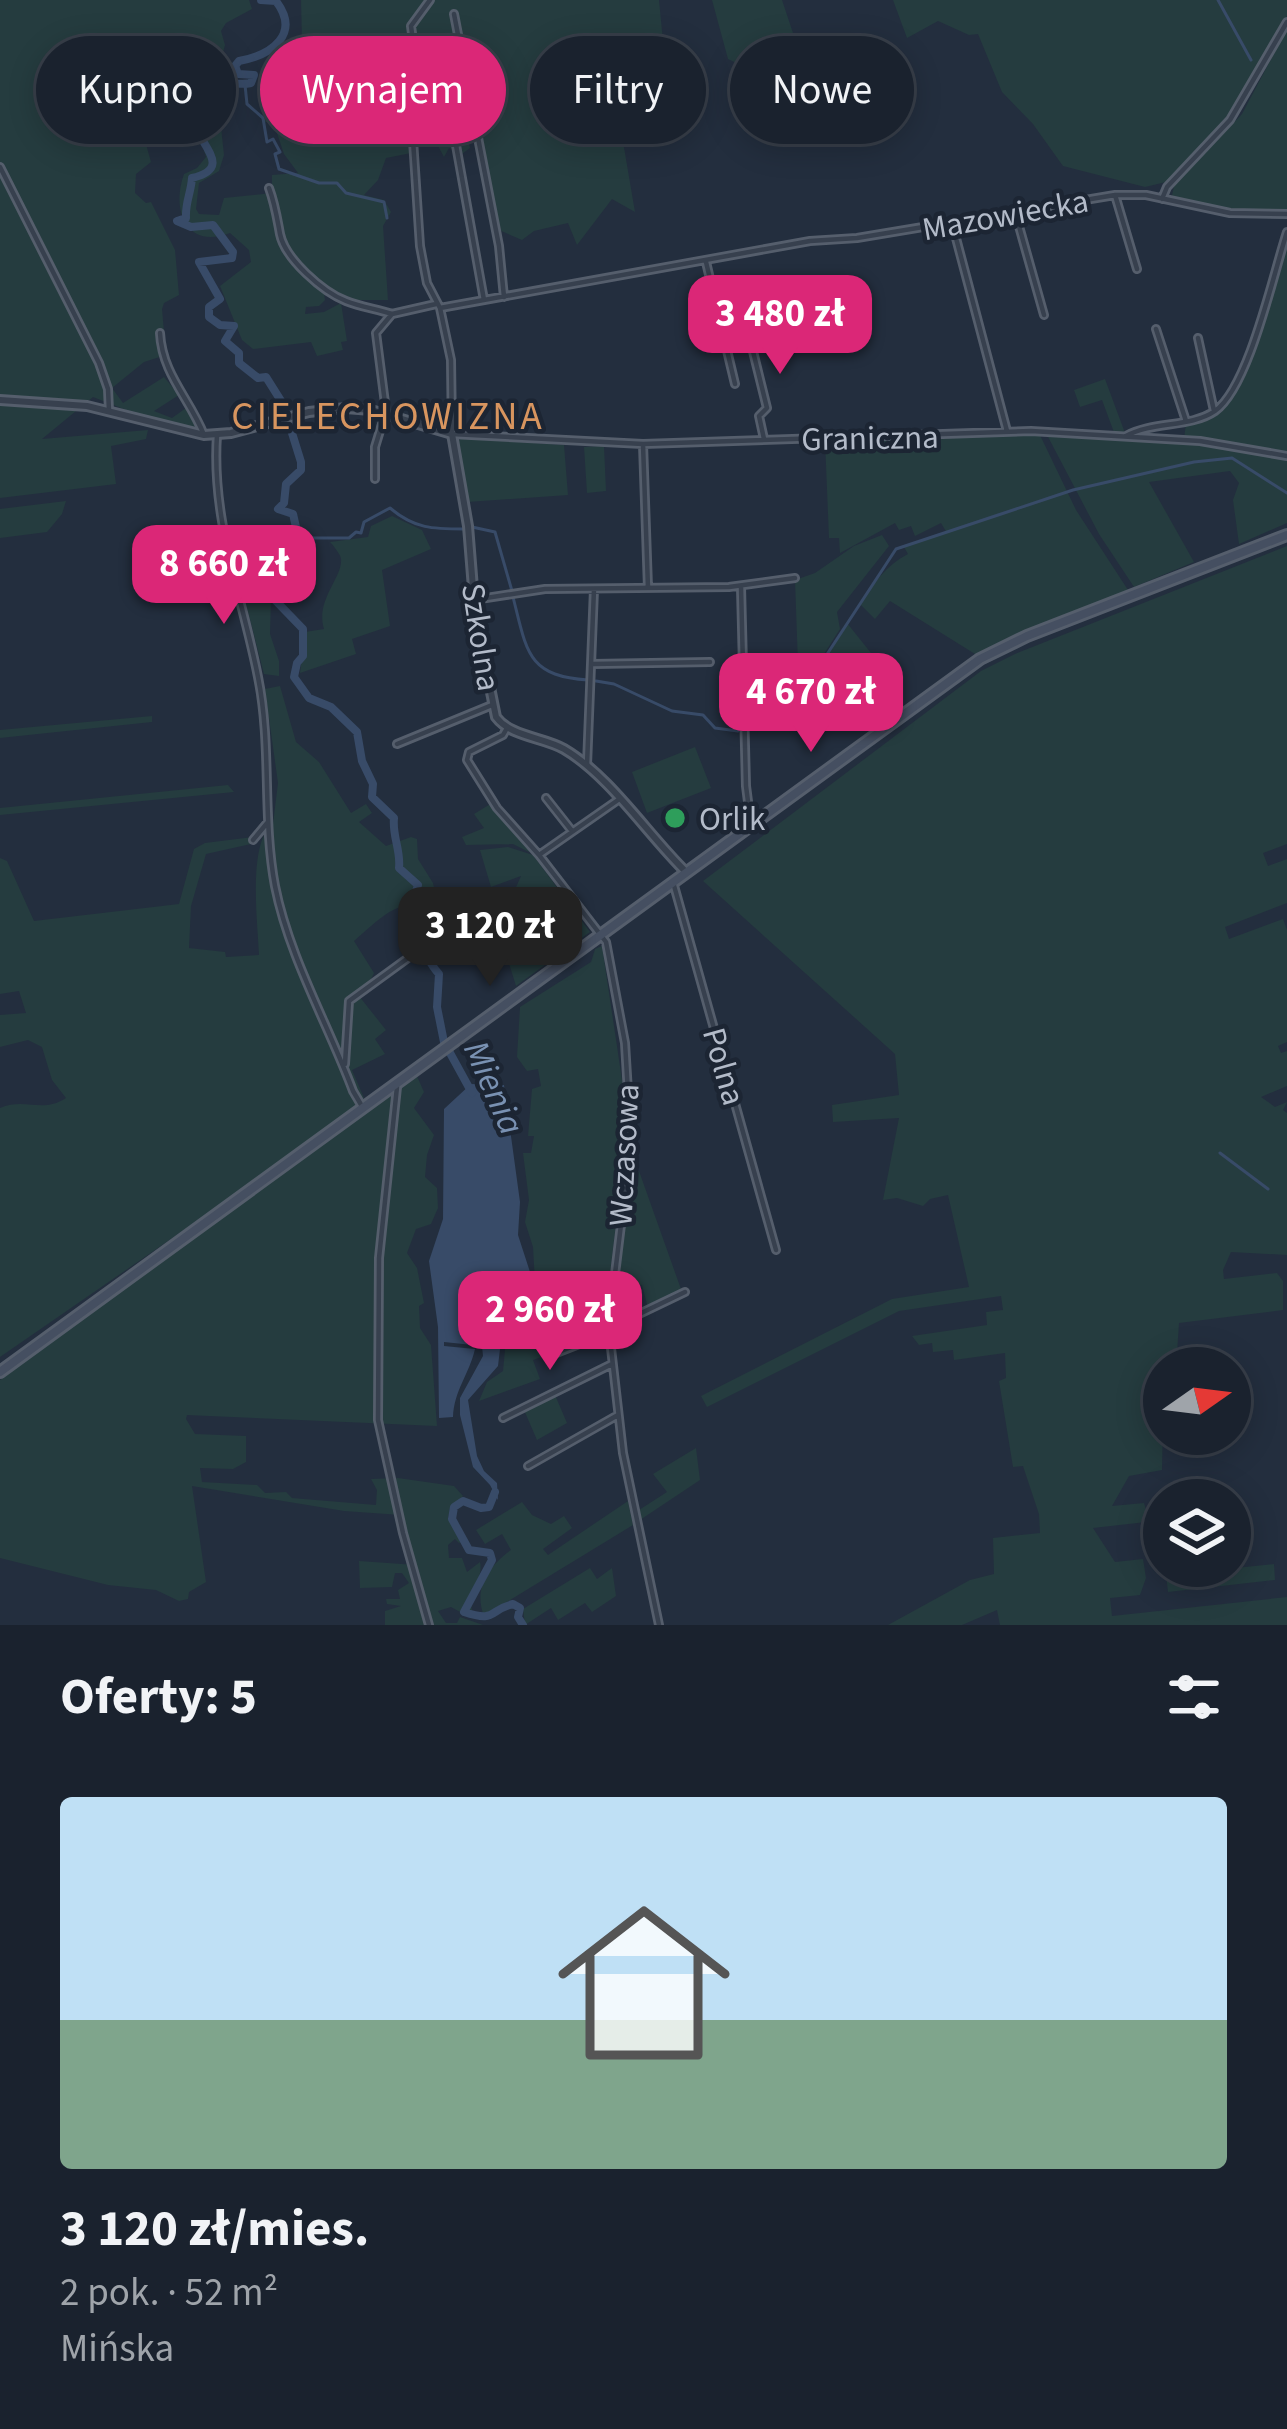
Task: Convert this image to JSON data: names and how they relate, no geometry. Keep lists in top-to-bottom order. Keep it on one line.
{"streets":{"street":["Mazowiecka","Graniczna","Szkolna","Polna","Wczasowa"]},"crossings":[["Mazowiecka","Szkolna"],["Graniczna","Szkolna"]],"districts":["CIELECHOWIZNA"],"water":["Mienia"],"places":["Orlik"],"north":"right","page":{"chip":["Kupno","Wynajem","Filtry","Nowe"],"price":["3 480 zł","8 660 zł","4 670 zł","3 120 zł","2 960 zł"],"heading":"Oferty: 5","list":[{"name":"3 120 zł/mies.","note":"2 pok. · 52 m² · Mińska"}]}}
